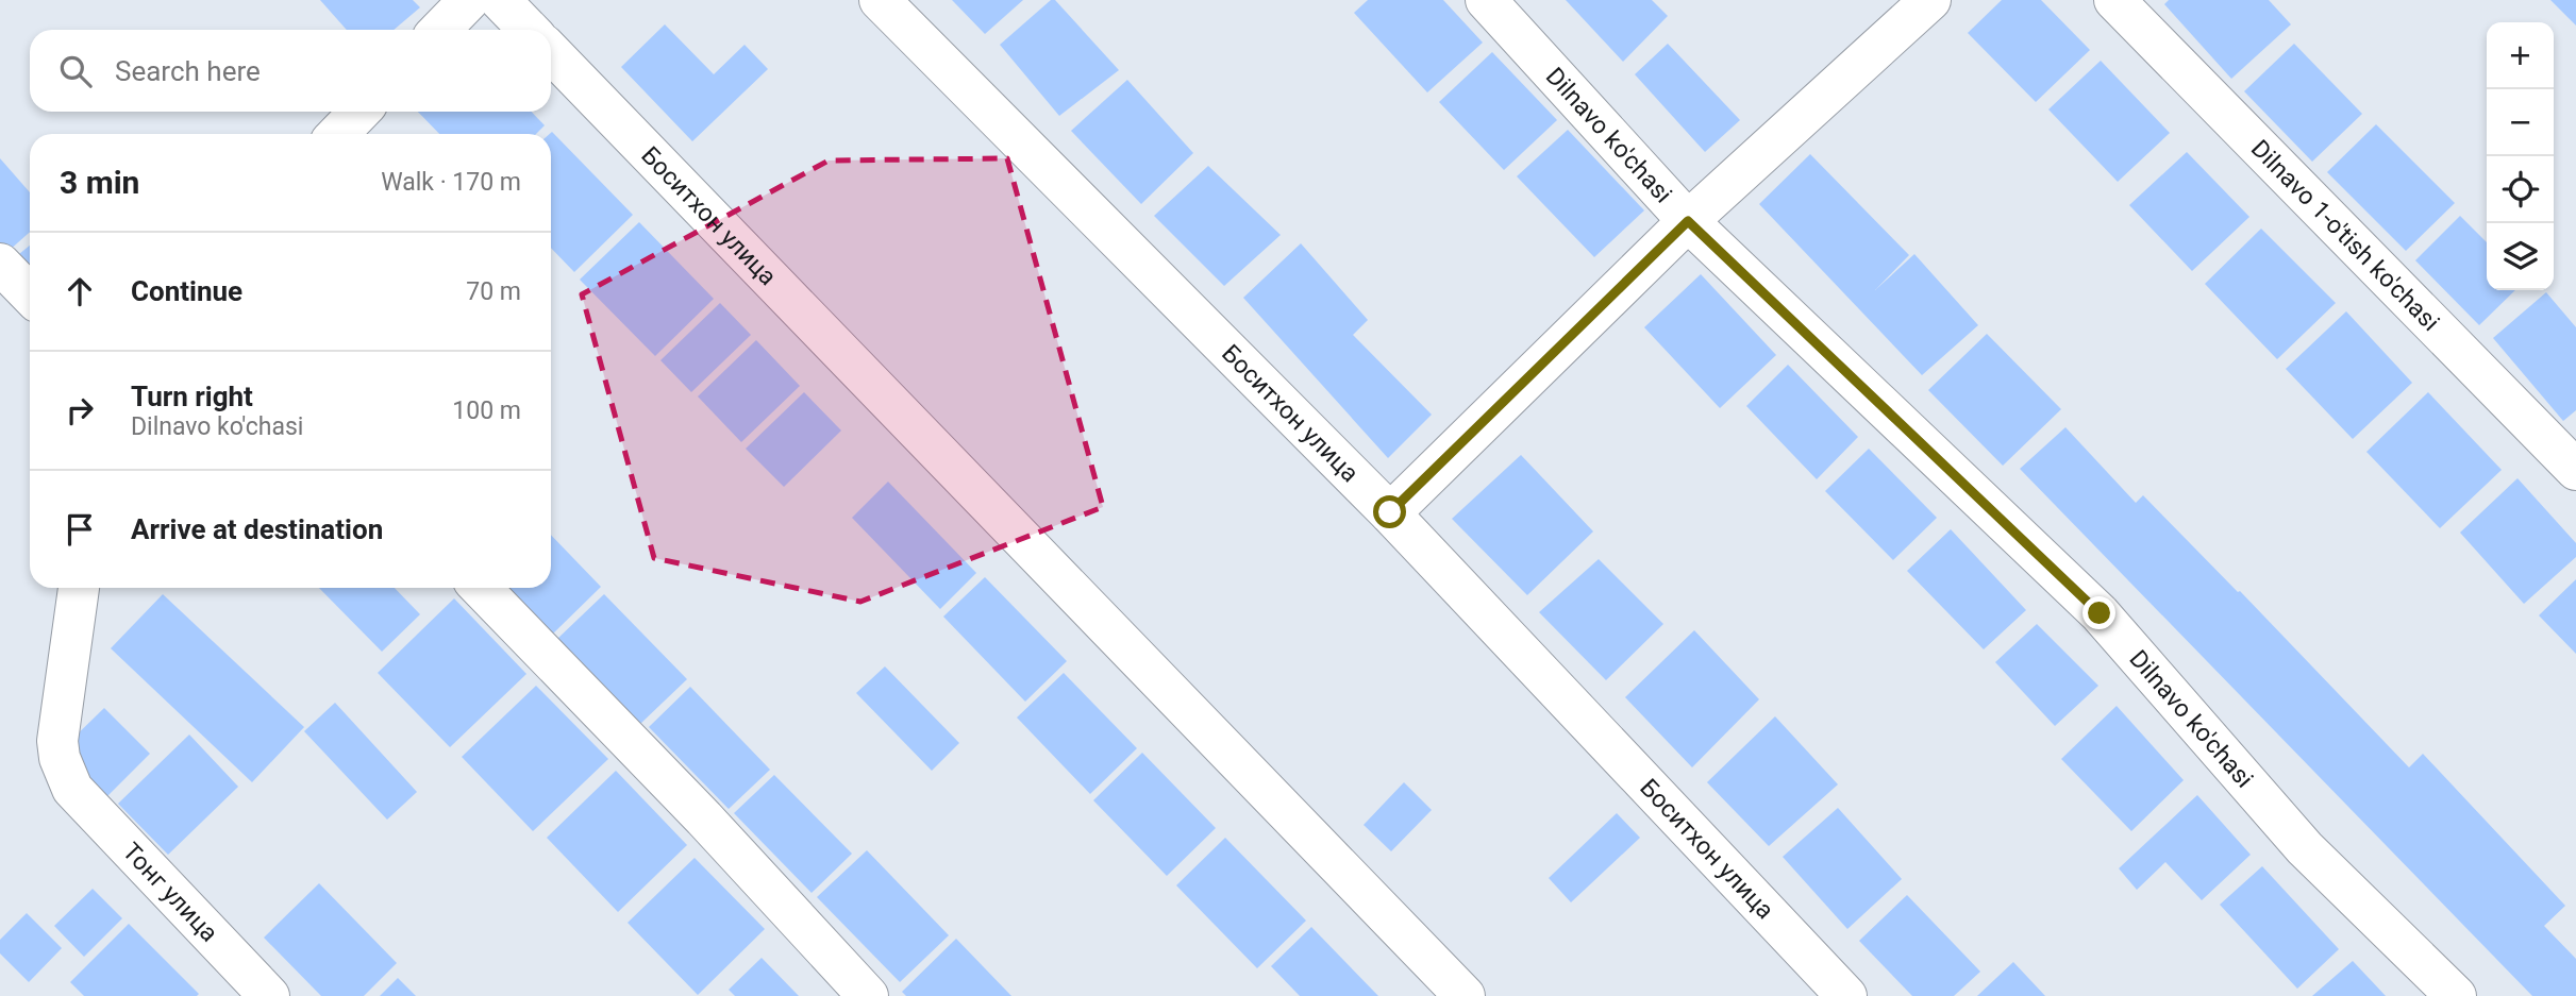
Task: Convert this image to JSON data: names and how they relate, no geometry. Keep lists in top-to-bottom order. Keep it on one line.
{"streets":{"street":["Dilnavo ko'chasi","Боситхон улица","Dilnavo 1-o'tish ko'chasi","Тонг улица"]},"page":{"map_buttons":["+","−"],"search":"Search here","heading":["3 min","Walk · 170 m"],"list":[["Continue","70 m"],["Turn right","Dilnavo ko'chasi","100 m"],"Arrive at destination"]}}
